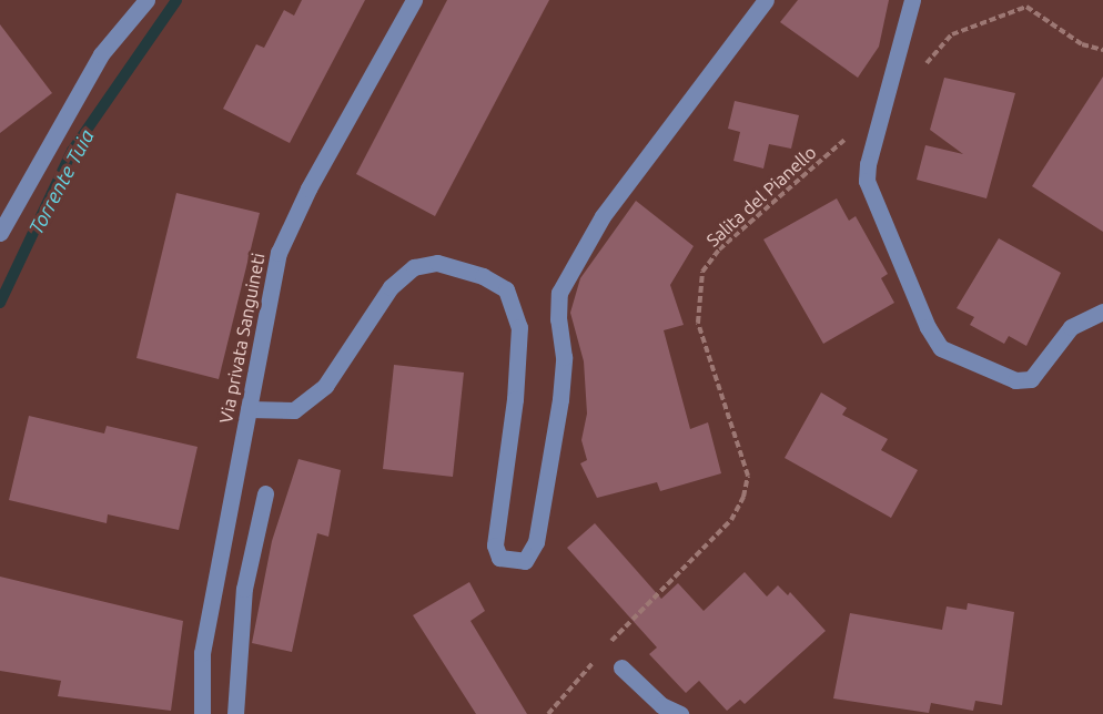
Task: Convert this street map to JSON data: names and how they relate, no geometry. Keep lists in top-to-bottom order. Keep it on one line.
{"streets":{"street":["Via privata Sanguineti"],"path":["Salita del Pianello"]},"water":["Torrente Tuia"]}
